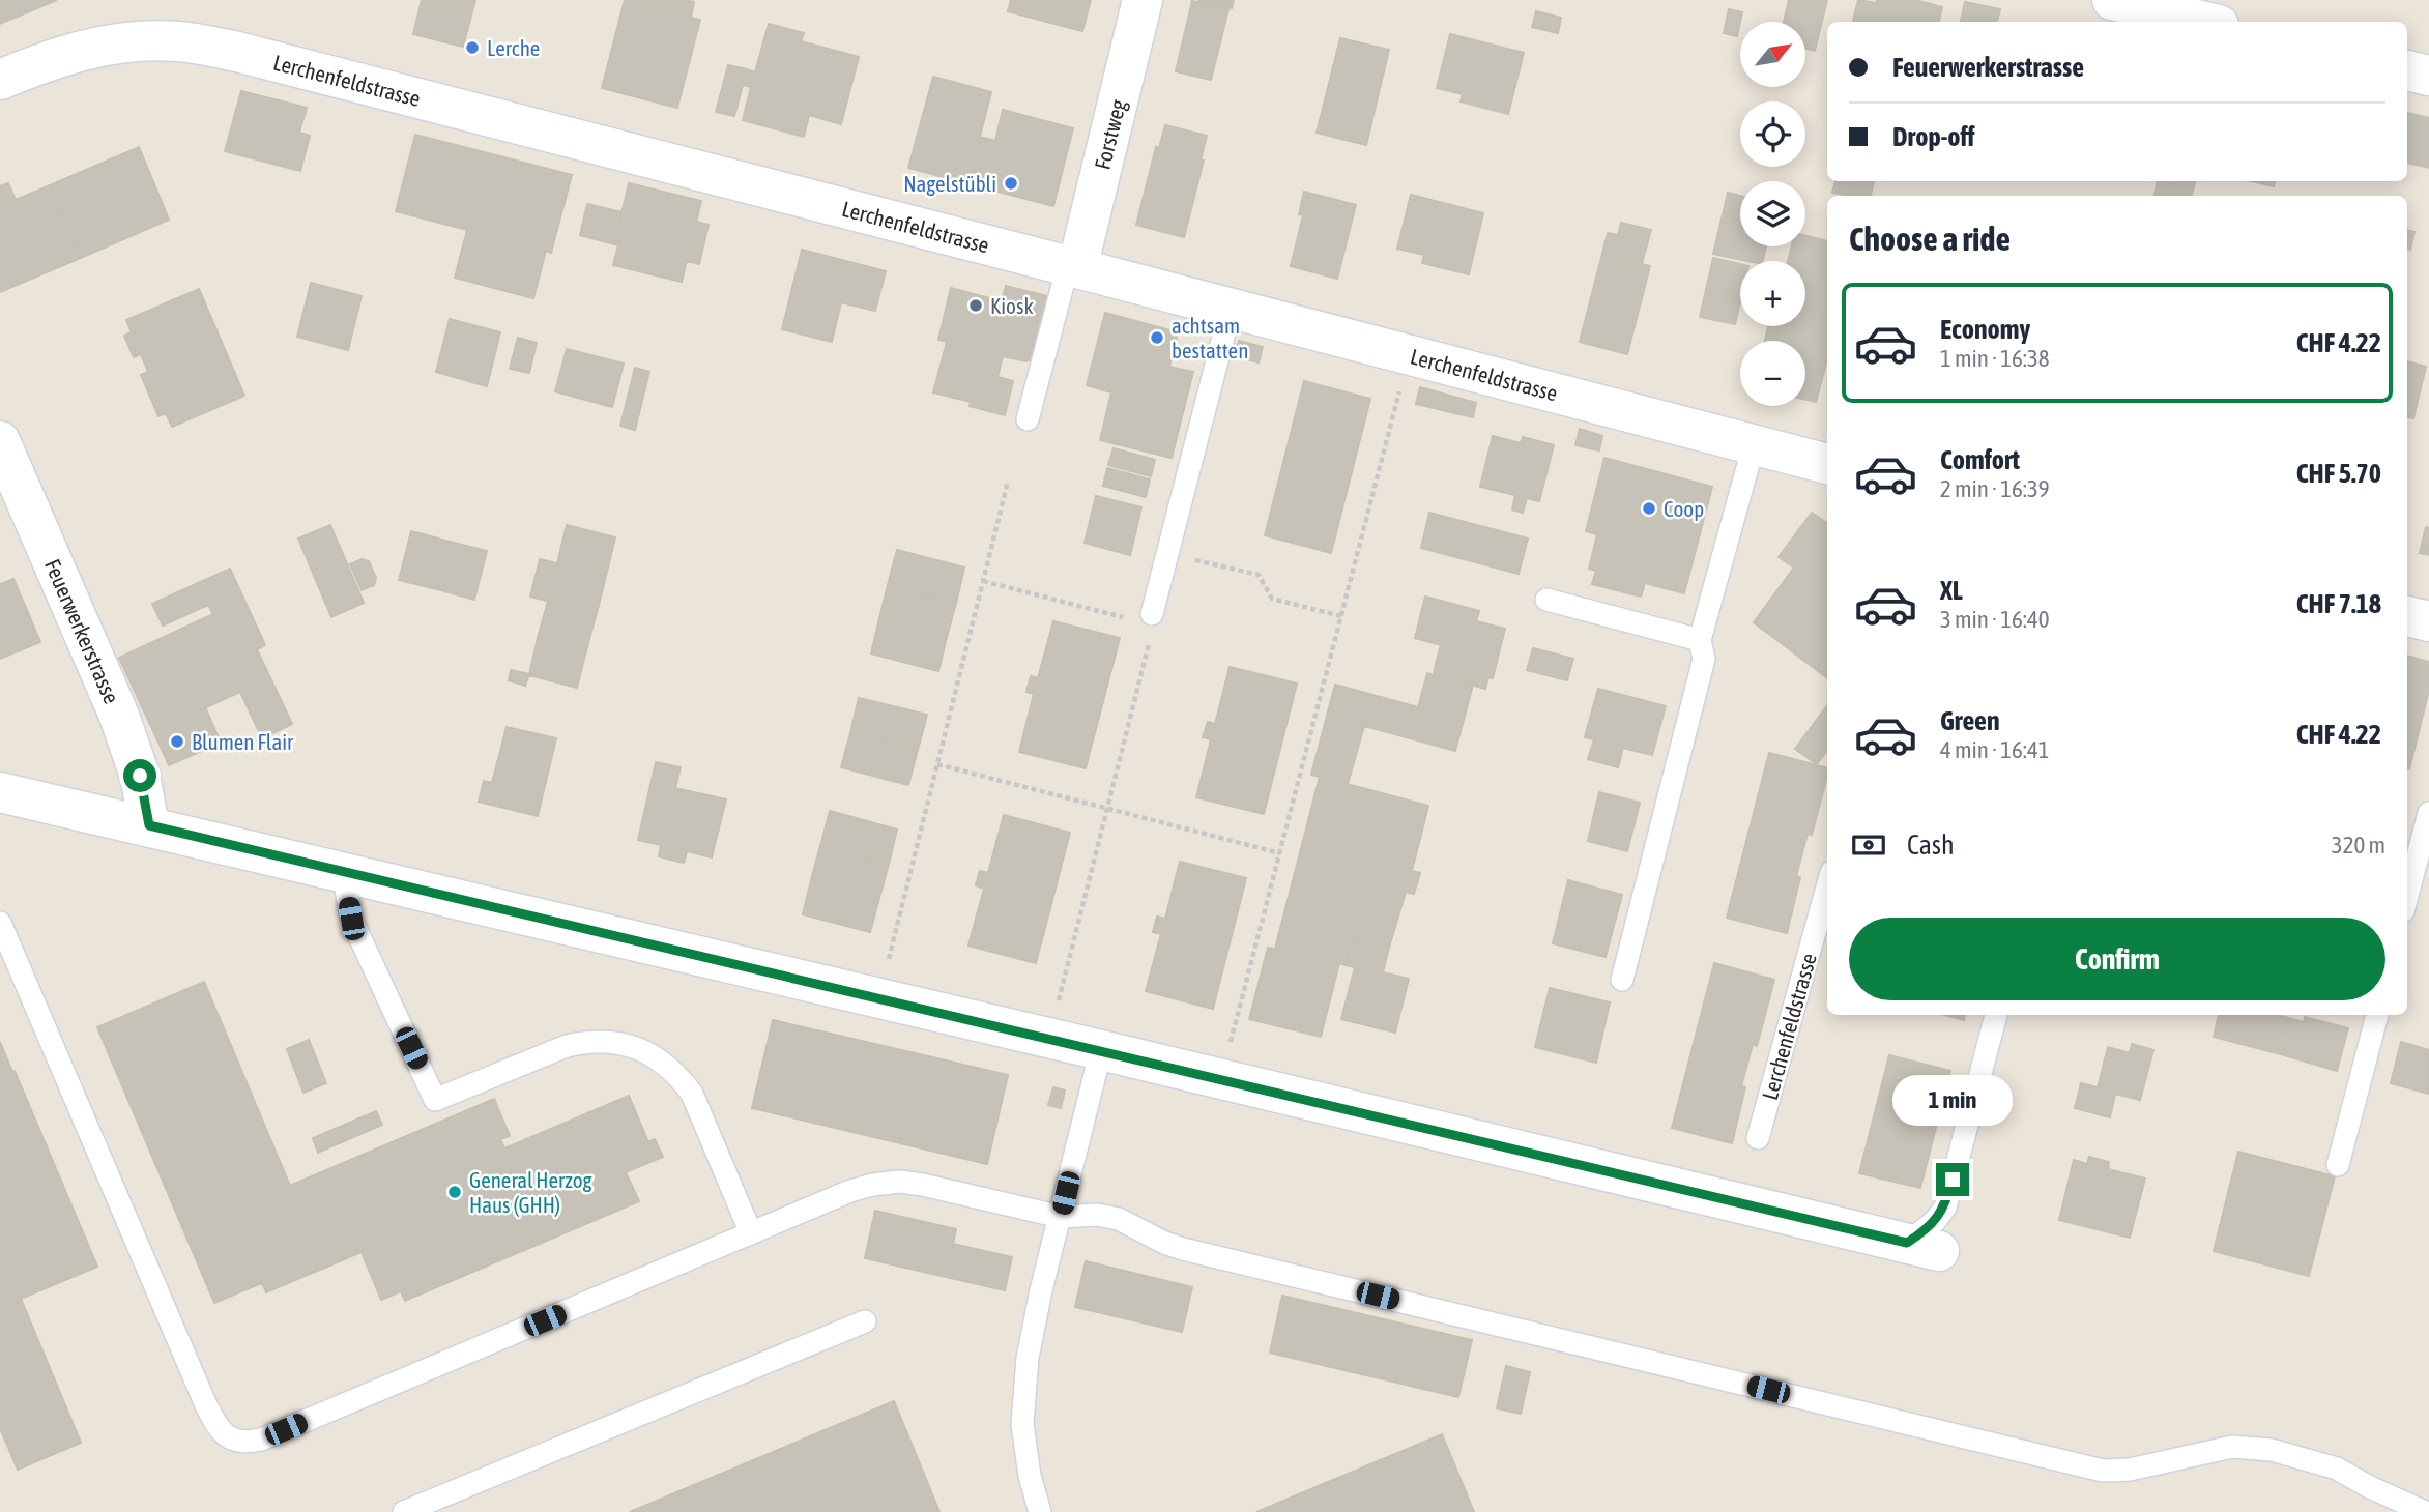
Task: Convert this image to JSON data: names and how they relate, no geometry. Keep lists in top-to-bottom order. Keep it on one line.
{"streets":{"street":["Lerchenfeldstrasse","Forstweg","Feuerwerkerstrasse"]},"crossings":[["Lerchenfeldstrasse","Forstweg"]],"places":["Lerche","Nagelstübli","Kiosk","achtsam bestatten","Coop","Blumen Flair","General Herzog Haus (GHH)"],"north":"top right","page":{"map_buttons":["+","−"],"banner":["Feuerwerkerstrasse","Drop-off"],"heading":"Choose a ride","list":[{"name":"Economy","note":"1 min · 16:38","value":"CHF 4.22"},{"name":"Comfort","note":"2 min · 16:39","value":"CHF 5.70"},{"name":"XL","note":"3 min · 16:40","value":"CHF 7.18"},{"name":"Green","note":"4 min · 16:41","value":"CHF 4.22"}],"pay":["Cash","320 m"],"buttons":"Confirm","bubble":"1 min"}}
